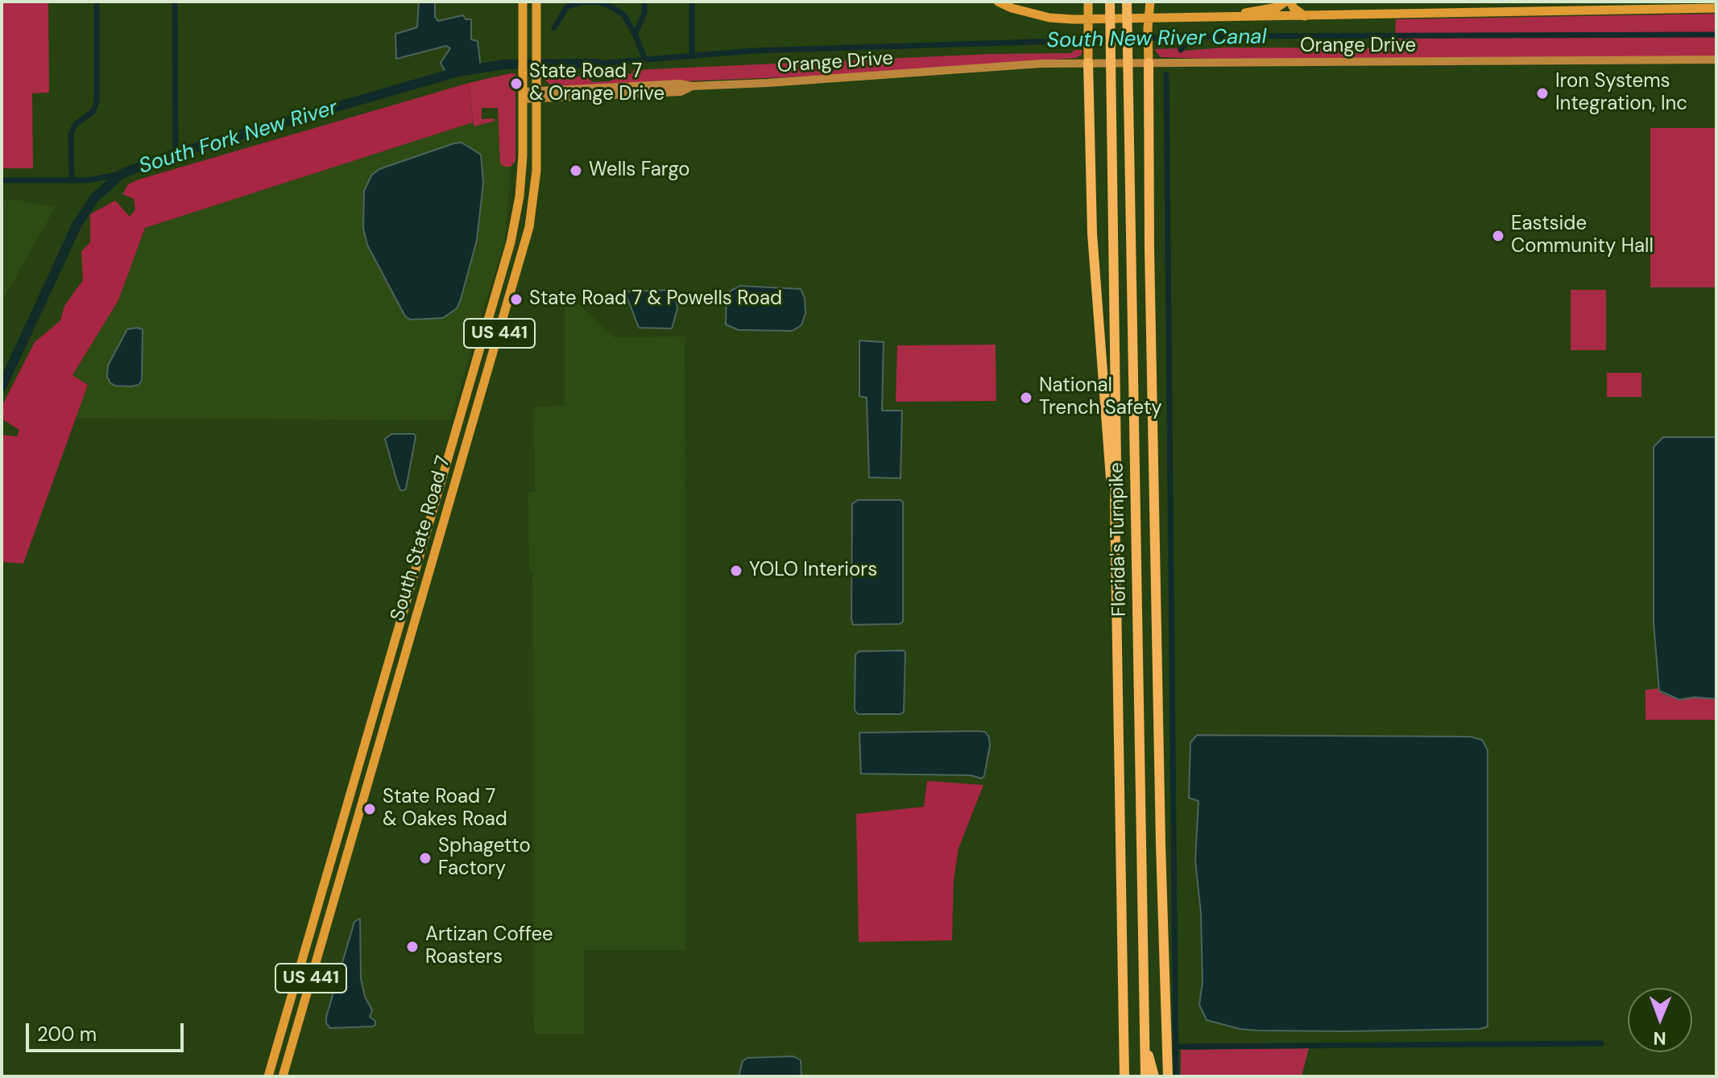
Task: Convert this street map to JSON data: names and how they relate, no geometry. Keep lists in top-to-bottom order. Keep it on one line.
{"streets":{"highway":["Florida's Turnpike"],"main road":["US 441","South State Road 7"],"street":["Orange Drive"]},"crossings":[["Orange Drive","South State Road 7"]],"water":["South New River Canal","South Fork New River"],"places":["State Road 7 & Orange Drive","Iron Systems Integration, Inc","Wells Fargo","Eastside Community Hall","State Road 7 & Powells Road","National Trench Safety","YOLO Interiors","State Road 7 & Oakes Road","Sphagetto Factory","Artizan Coffee Roasters"],"scale_bar":"200 m","north":"bottom"}
